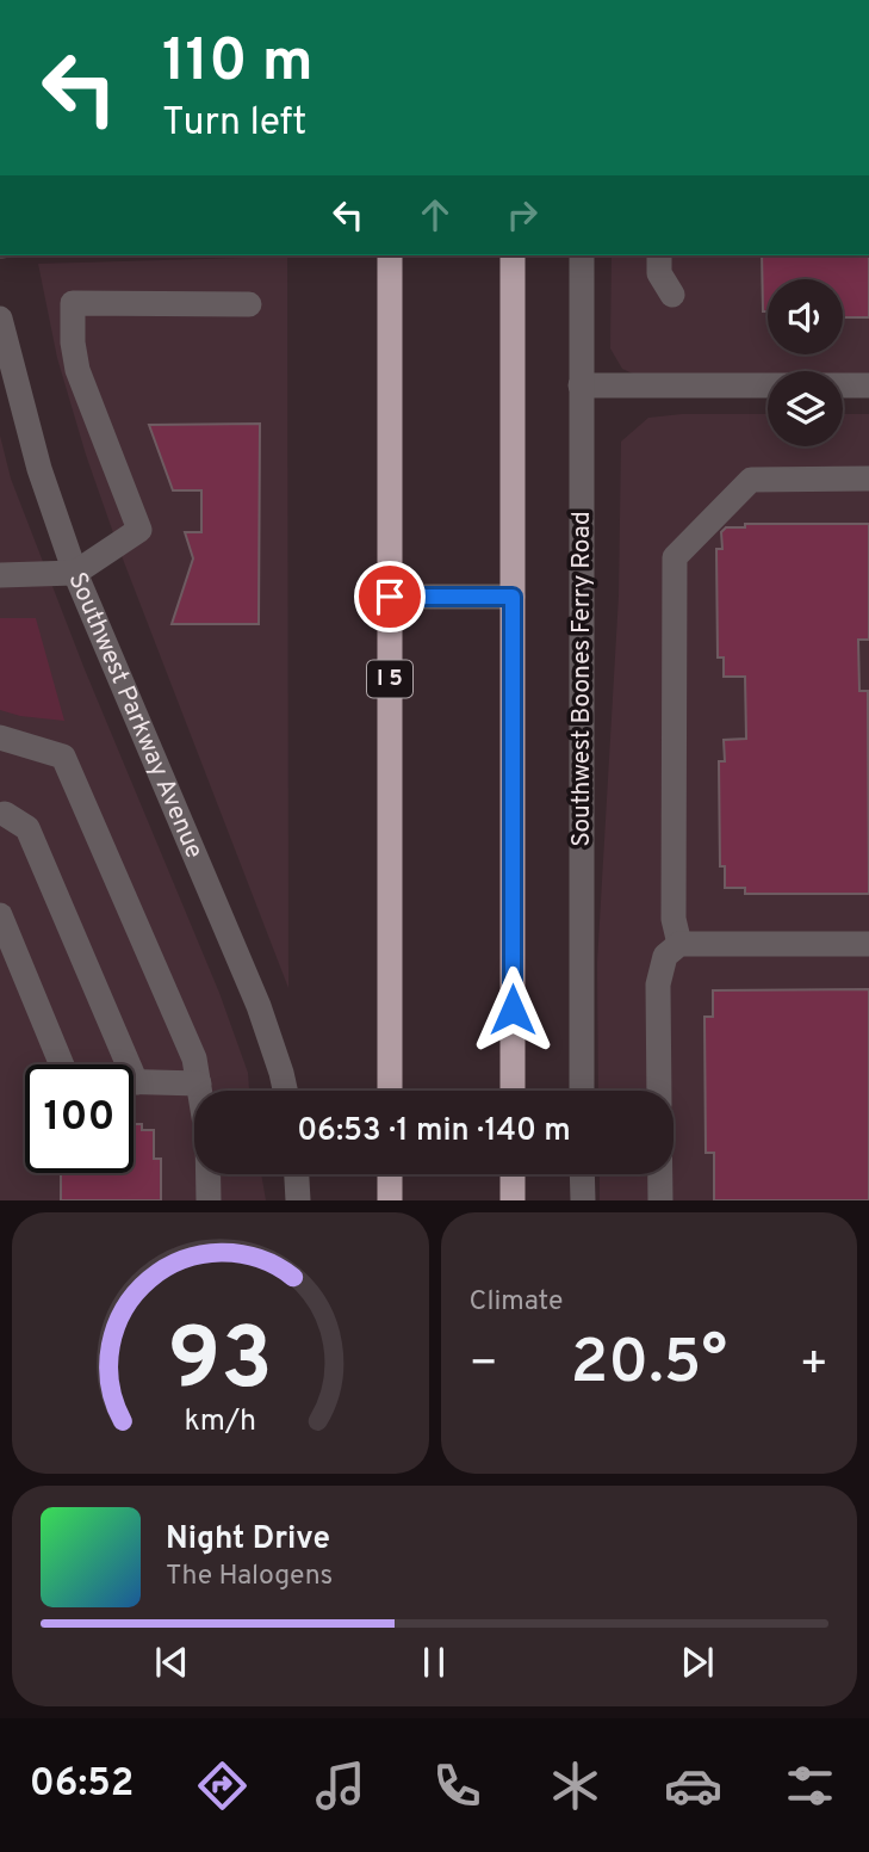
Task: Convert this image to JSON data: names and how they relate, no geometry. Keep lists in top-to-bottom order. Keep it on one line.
{"streets":{"highway":["I 5"],"street":["Southwest Boones Ferry Road","Southwest Parkway Avenue"]},"page":{"turn":["110 m","Turn left"],"limit":"100","trip":"06:53 · 1 min · 140 m","tile":"Climate","heat":["−","20.5°","+"],"song":["Night Drive","The Halogens"],"tabs":"06:52","gauge":["93","km/h"]}}
